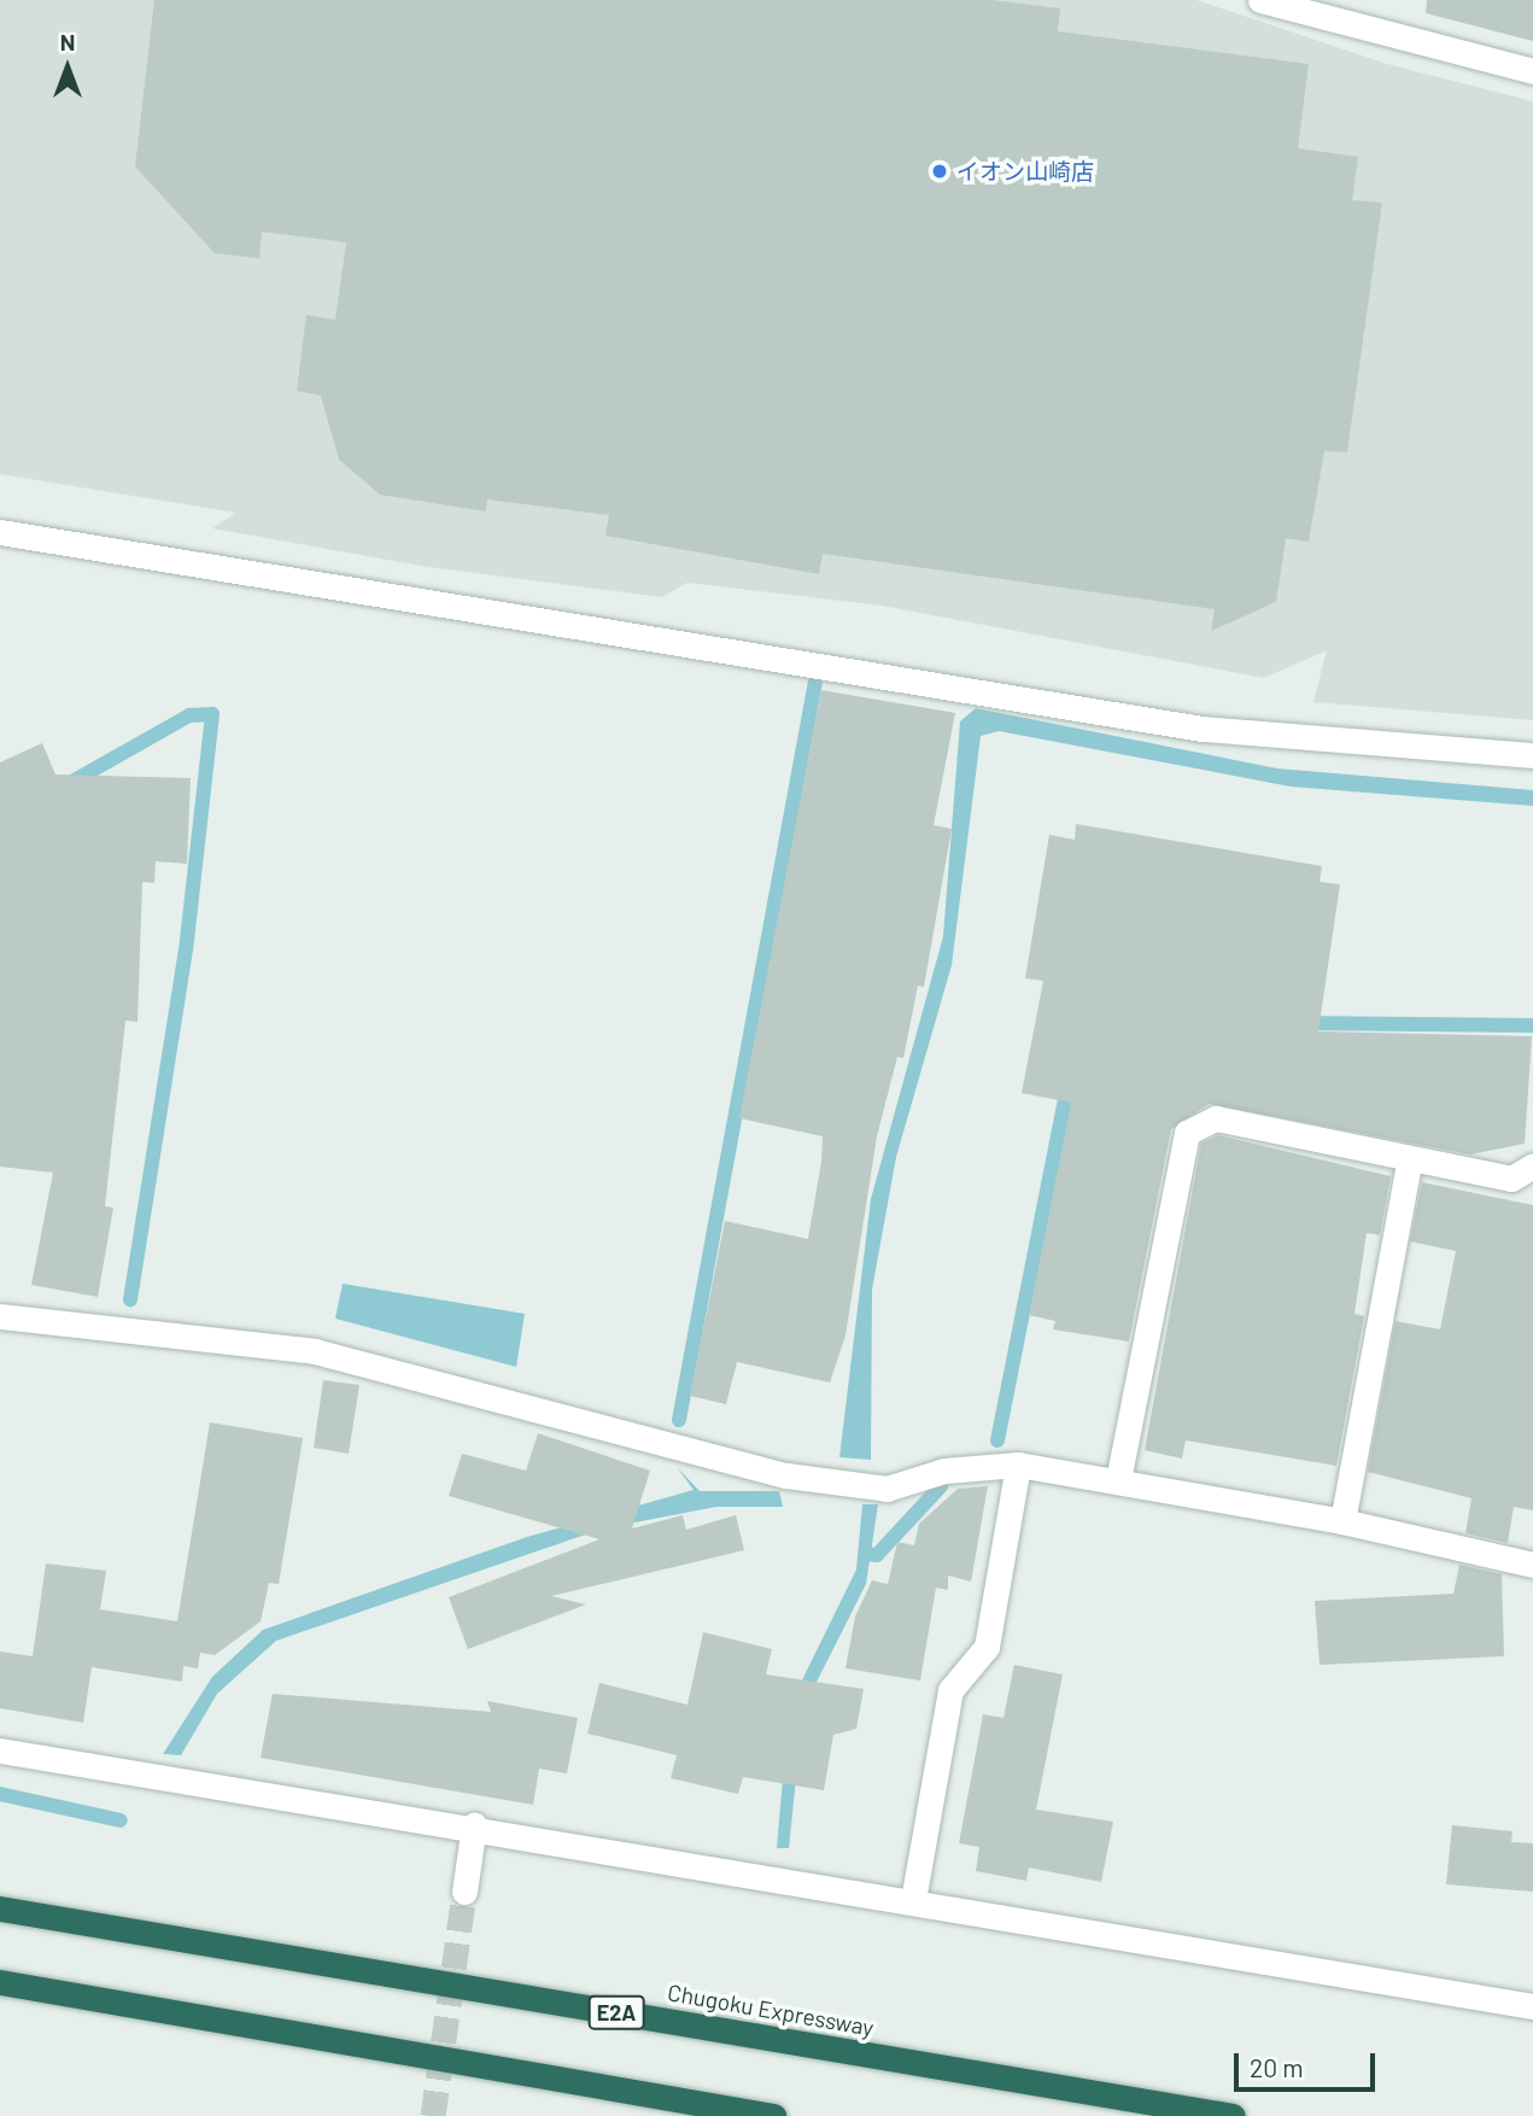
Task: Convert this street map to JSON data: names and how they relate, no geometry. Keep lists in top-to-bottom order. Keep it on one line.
{"streets":{"highway":["Chugoku Expressway","E2A"]},"places":["イオン山崎店"],"scale_bar":"20 m","north":"top"}
